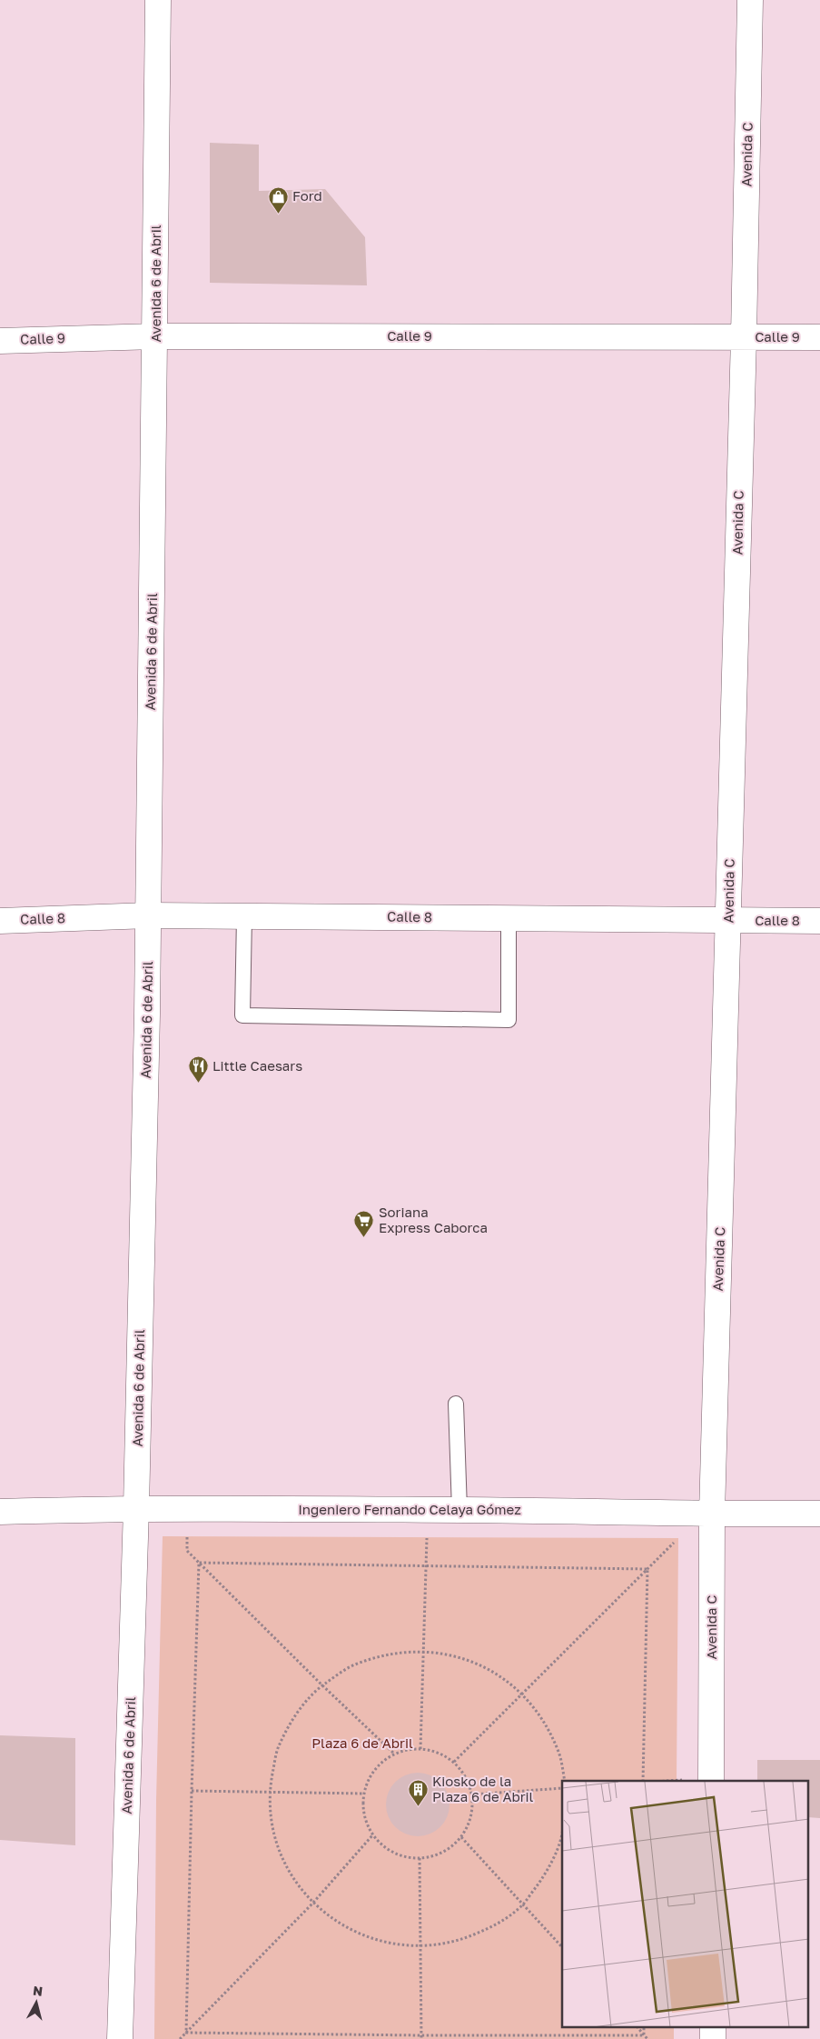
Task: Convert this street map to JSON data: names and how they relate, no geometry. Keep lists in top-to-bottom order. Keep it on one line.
{"streets":{"street":["Avenida C","Avenida 6 de Abril","Calle 9","Calle 8","Ingeniero Fernando Celaya Gómez"]},"crossings":[["Avenida C","Calle 9"],["Avenida C","Calle 8"],["Avenida C","Ingeniero Fernando Celaya Gómez"],["Avenida 6 de Abril","Calle 9"],["Avenida 6 de Abril","Calle 8"],["Avenida 6 de Abril","Ingeniero Fernando Celaya Gómez"]],"parks":["Plaza 6 de Abril"],"places":{"shop":["Ford"],"restaurant":["Little Caesars"],"supermarket":["Soriana Express Caborca"],"building":["Kiosko de la Plaza 6 de Abril"]},"north":"top"}
